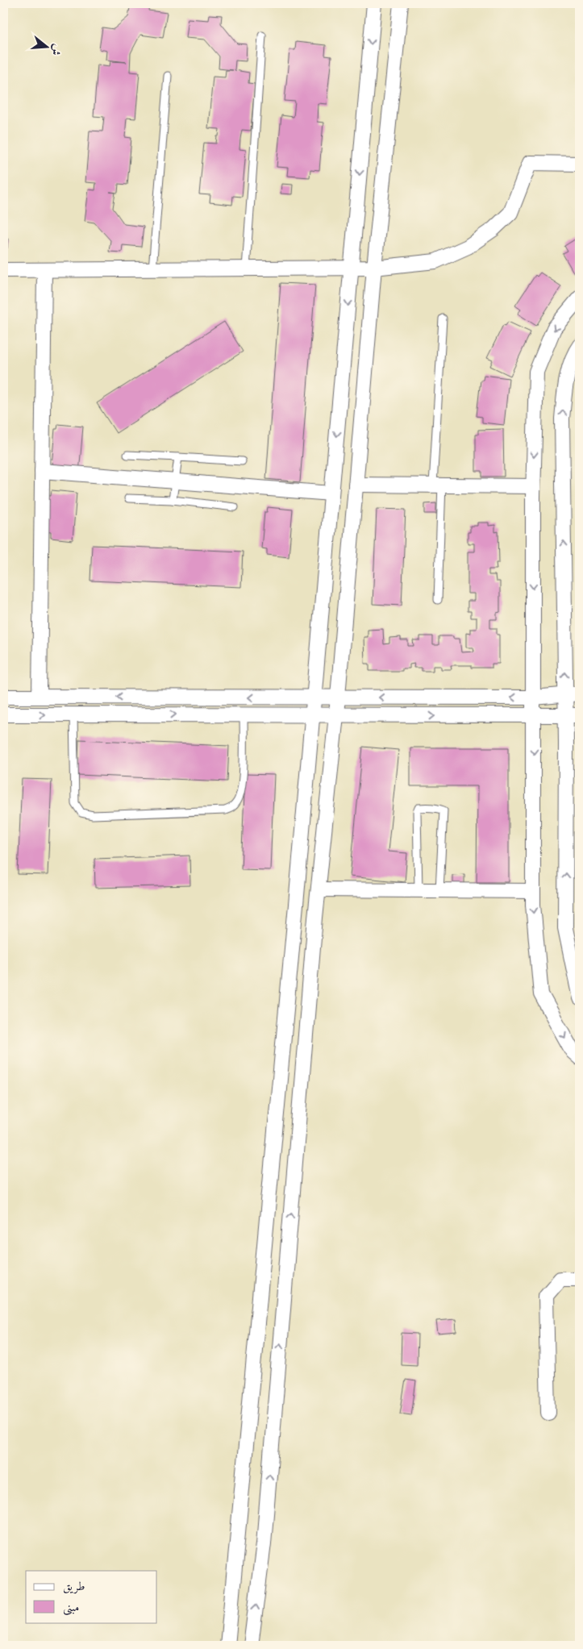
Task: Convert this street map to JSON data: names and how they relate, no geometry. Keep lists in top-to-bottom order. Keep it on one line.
{"legend":["طريق","مبنى"],"north":"right"}
